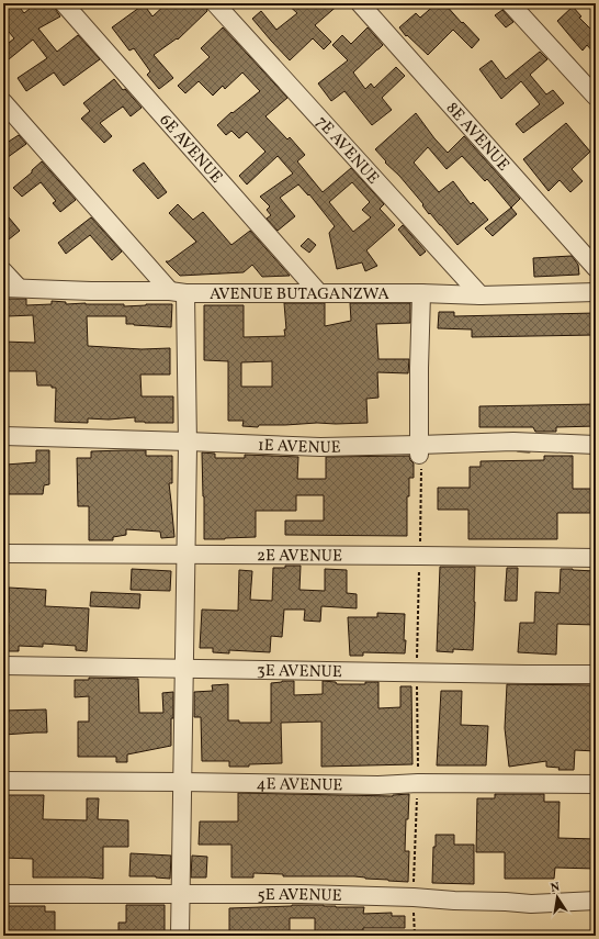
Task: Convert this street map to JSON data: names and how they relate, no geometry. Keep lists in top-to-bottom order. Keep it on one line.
{"streets":{"street":["8E AVENUE","6E AVENUE","7E AVENUE","AVENUE BUTAGANZWA","1E AVENUE","2E AVENUE","3E AVENUE","4E AVENUE","5E AVENUE"]},"crossings":[["6E AVENUE","AVENUE BUTAGANZWA"],["7E AVENUE","AVENUE BUTAGANZWA"]],"north":"top"}
